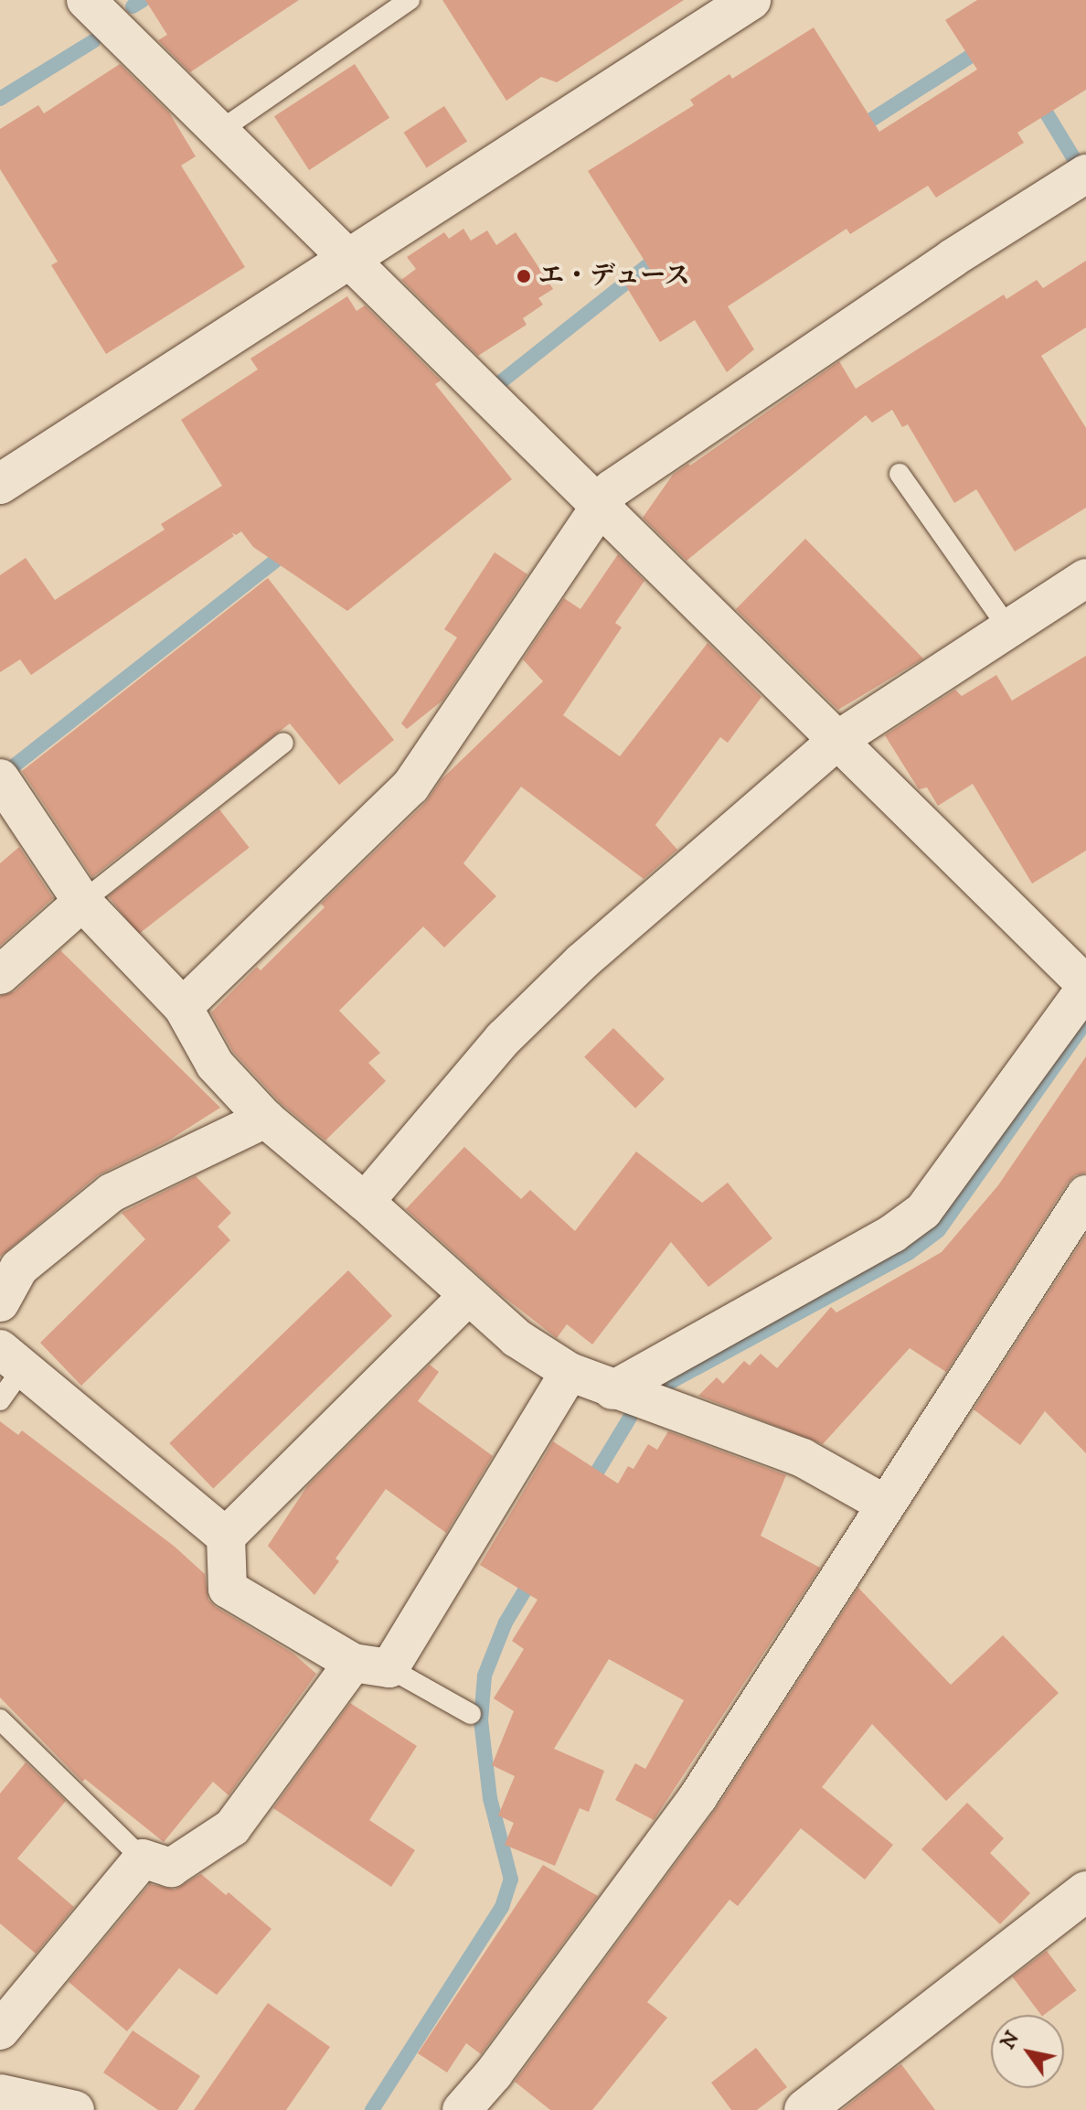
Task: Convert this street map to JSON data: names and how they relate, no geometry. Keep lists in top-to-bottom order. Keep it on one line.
{"places":["エ・デュース"],"north":"top left"}
